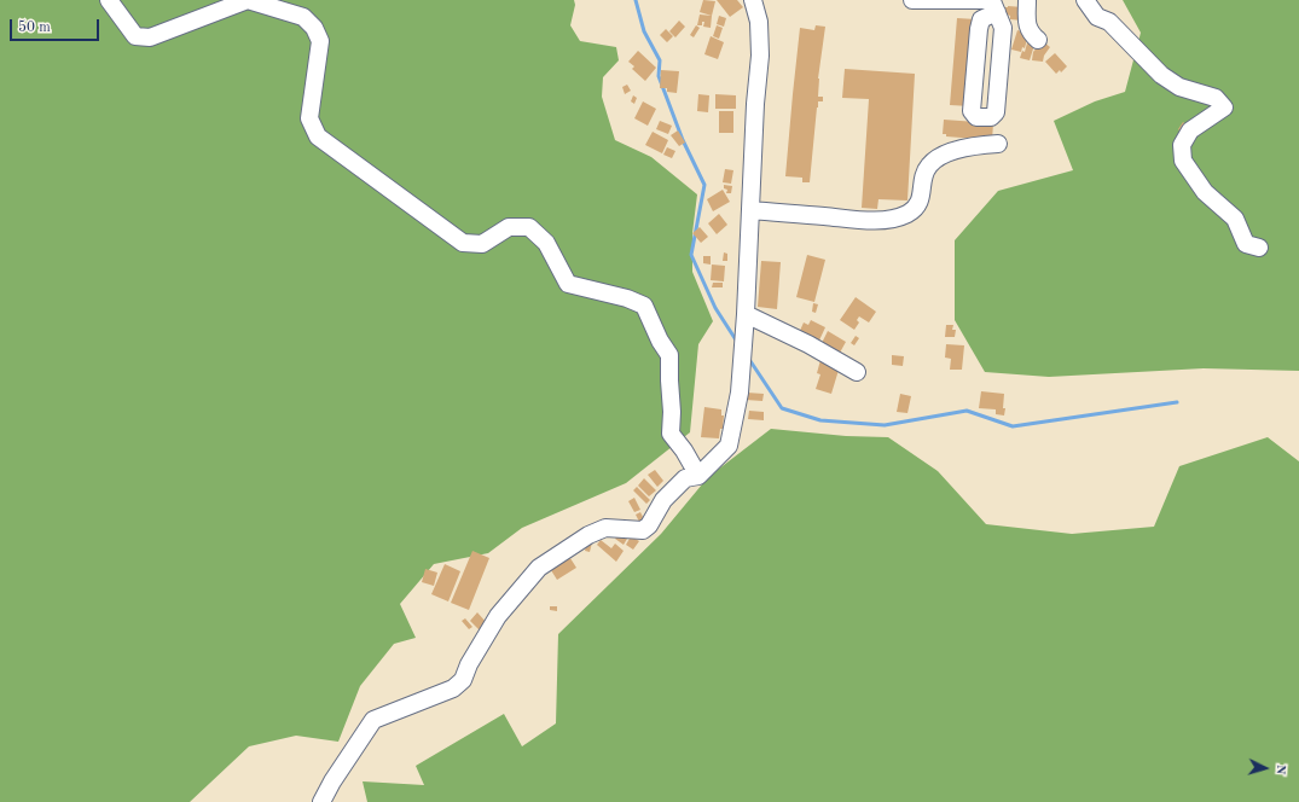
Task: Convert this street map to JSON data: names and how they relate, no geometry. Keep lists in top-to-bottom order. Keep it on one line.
{"scale_bar":"50 m","north":"right"}
